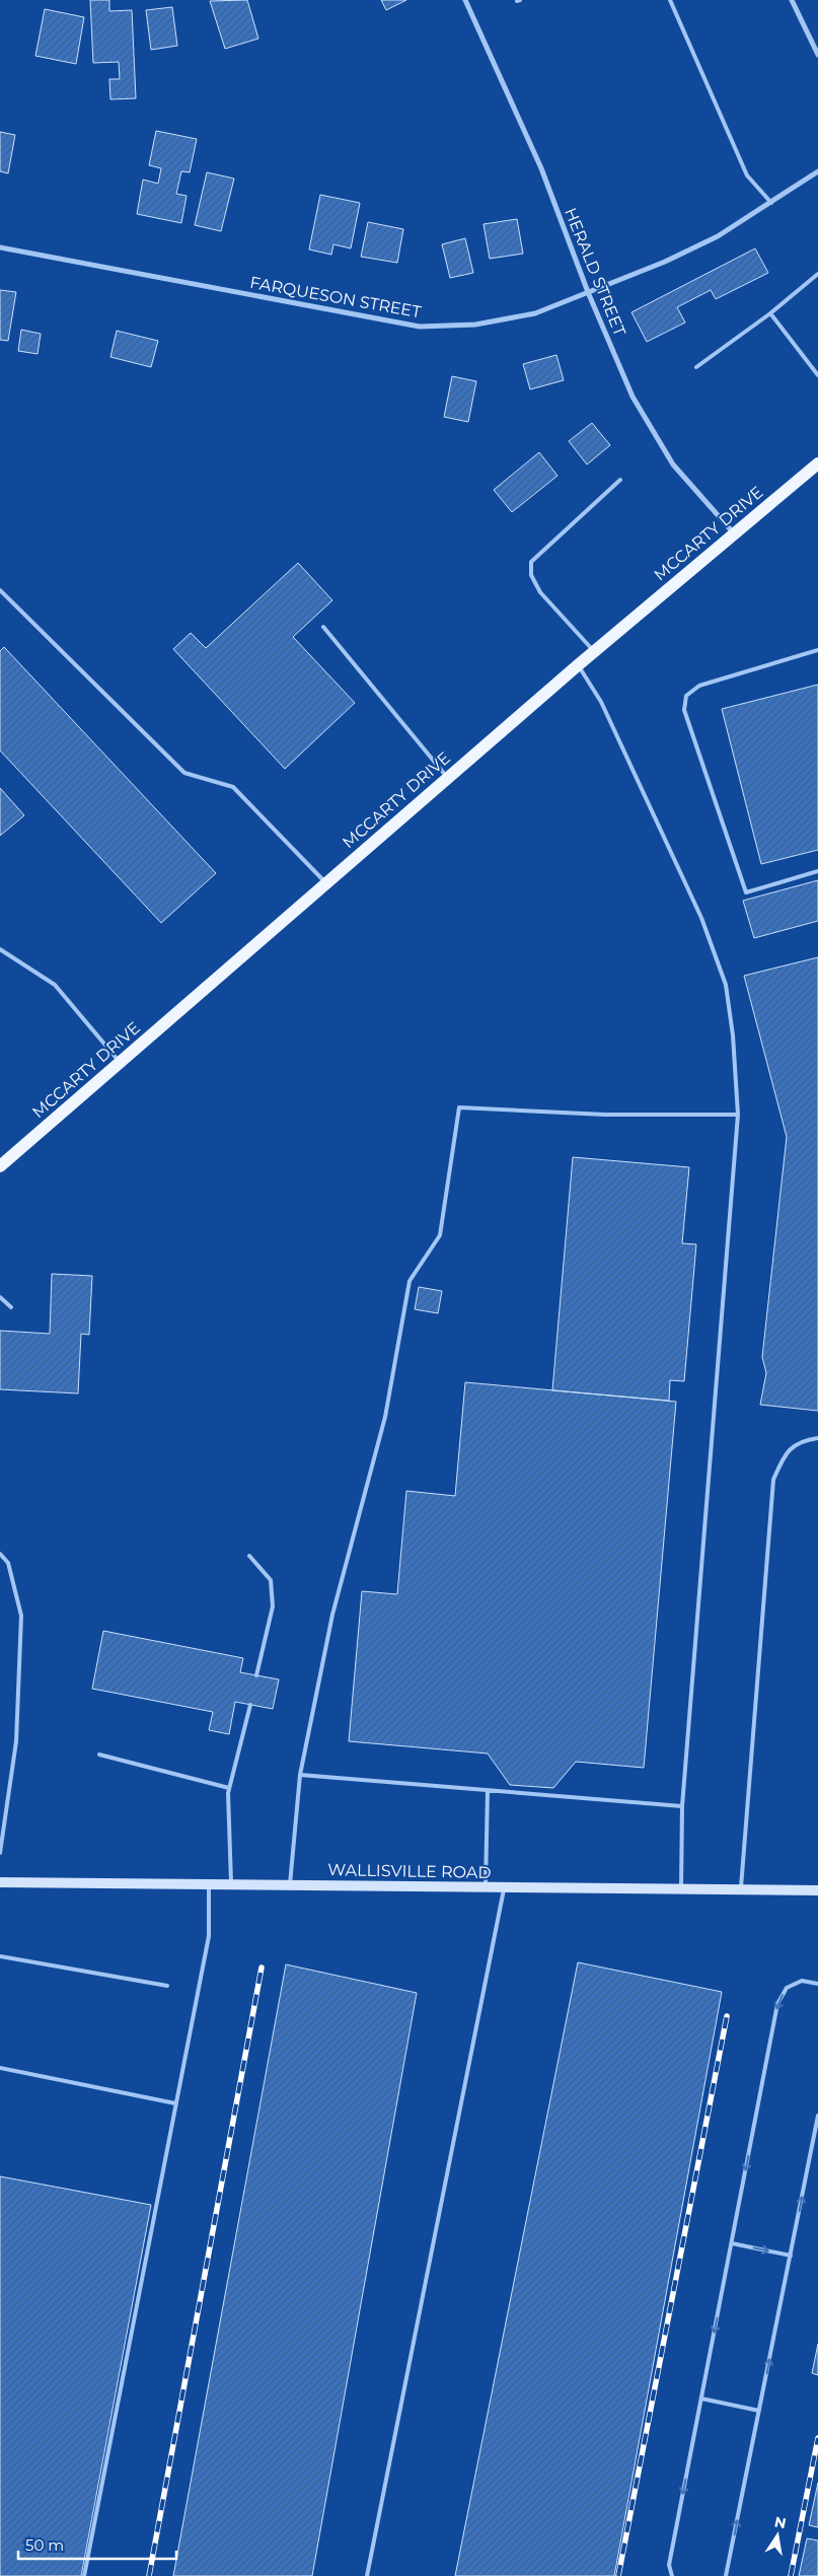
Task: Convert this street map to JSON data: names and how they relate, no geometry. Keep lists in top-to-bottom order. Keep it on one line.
{"streets":{"main road":["MCCARTY DRIVE","WALLISVILLE ROAD"],"street":["HERALD STREET","FARQUESON STREET"]},"crossings":[["HERALD STREET","FARQUESON STREET"],["HERALD STREET","MCCARTY DRIVE"]],"scale_bar":"50 m","north":"top"}
